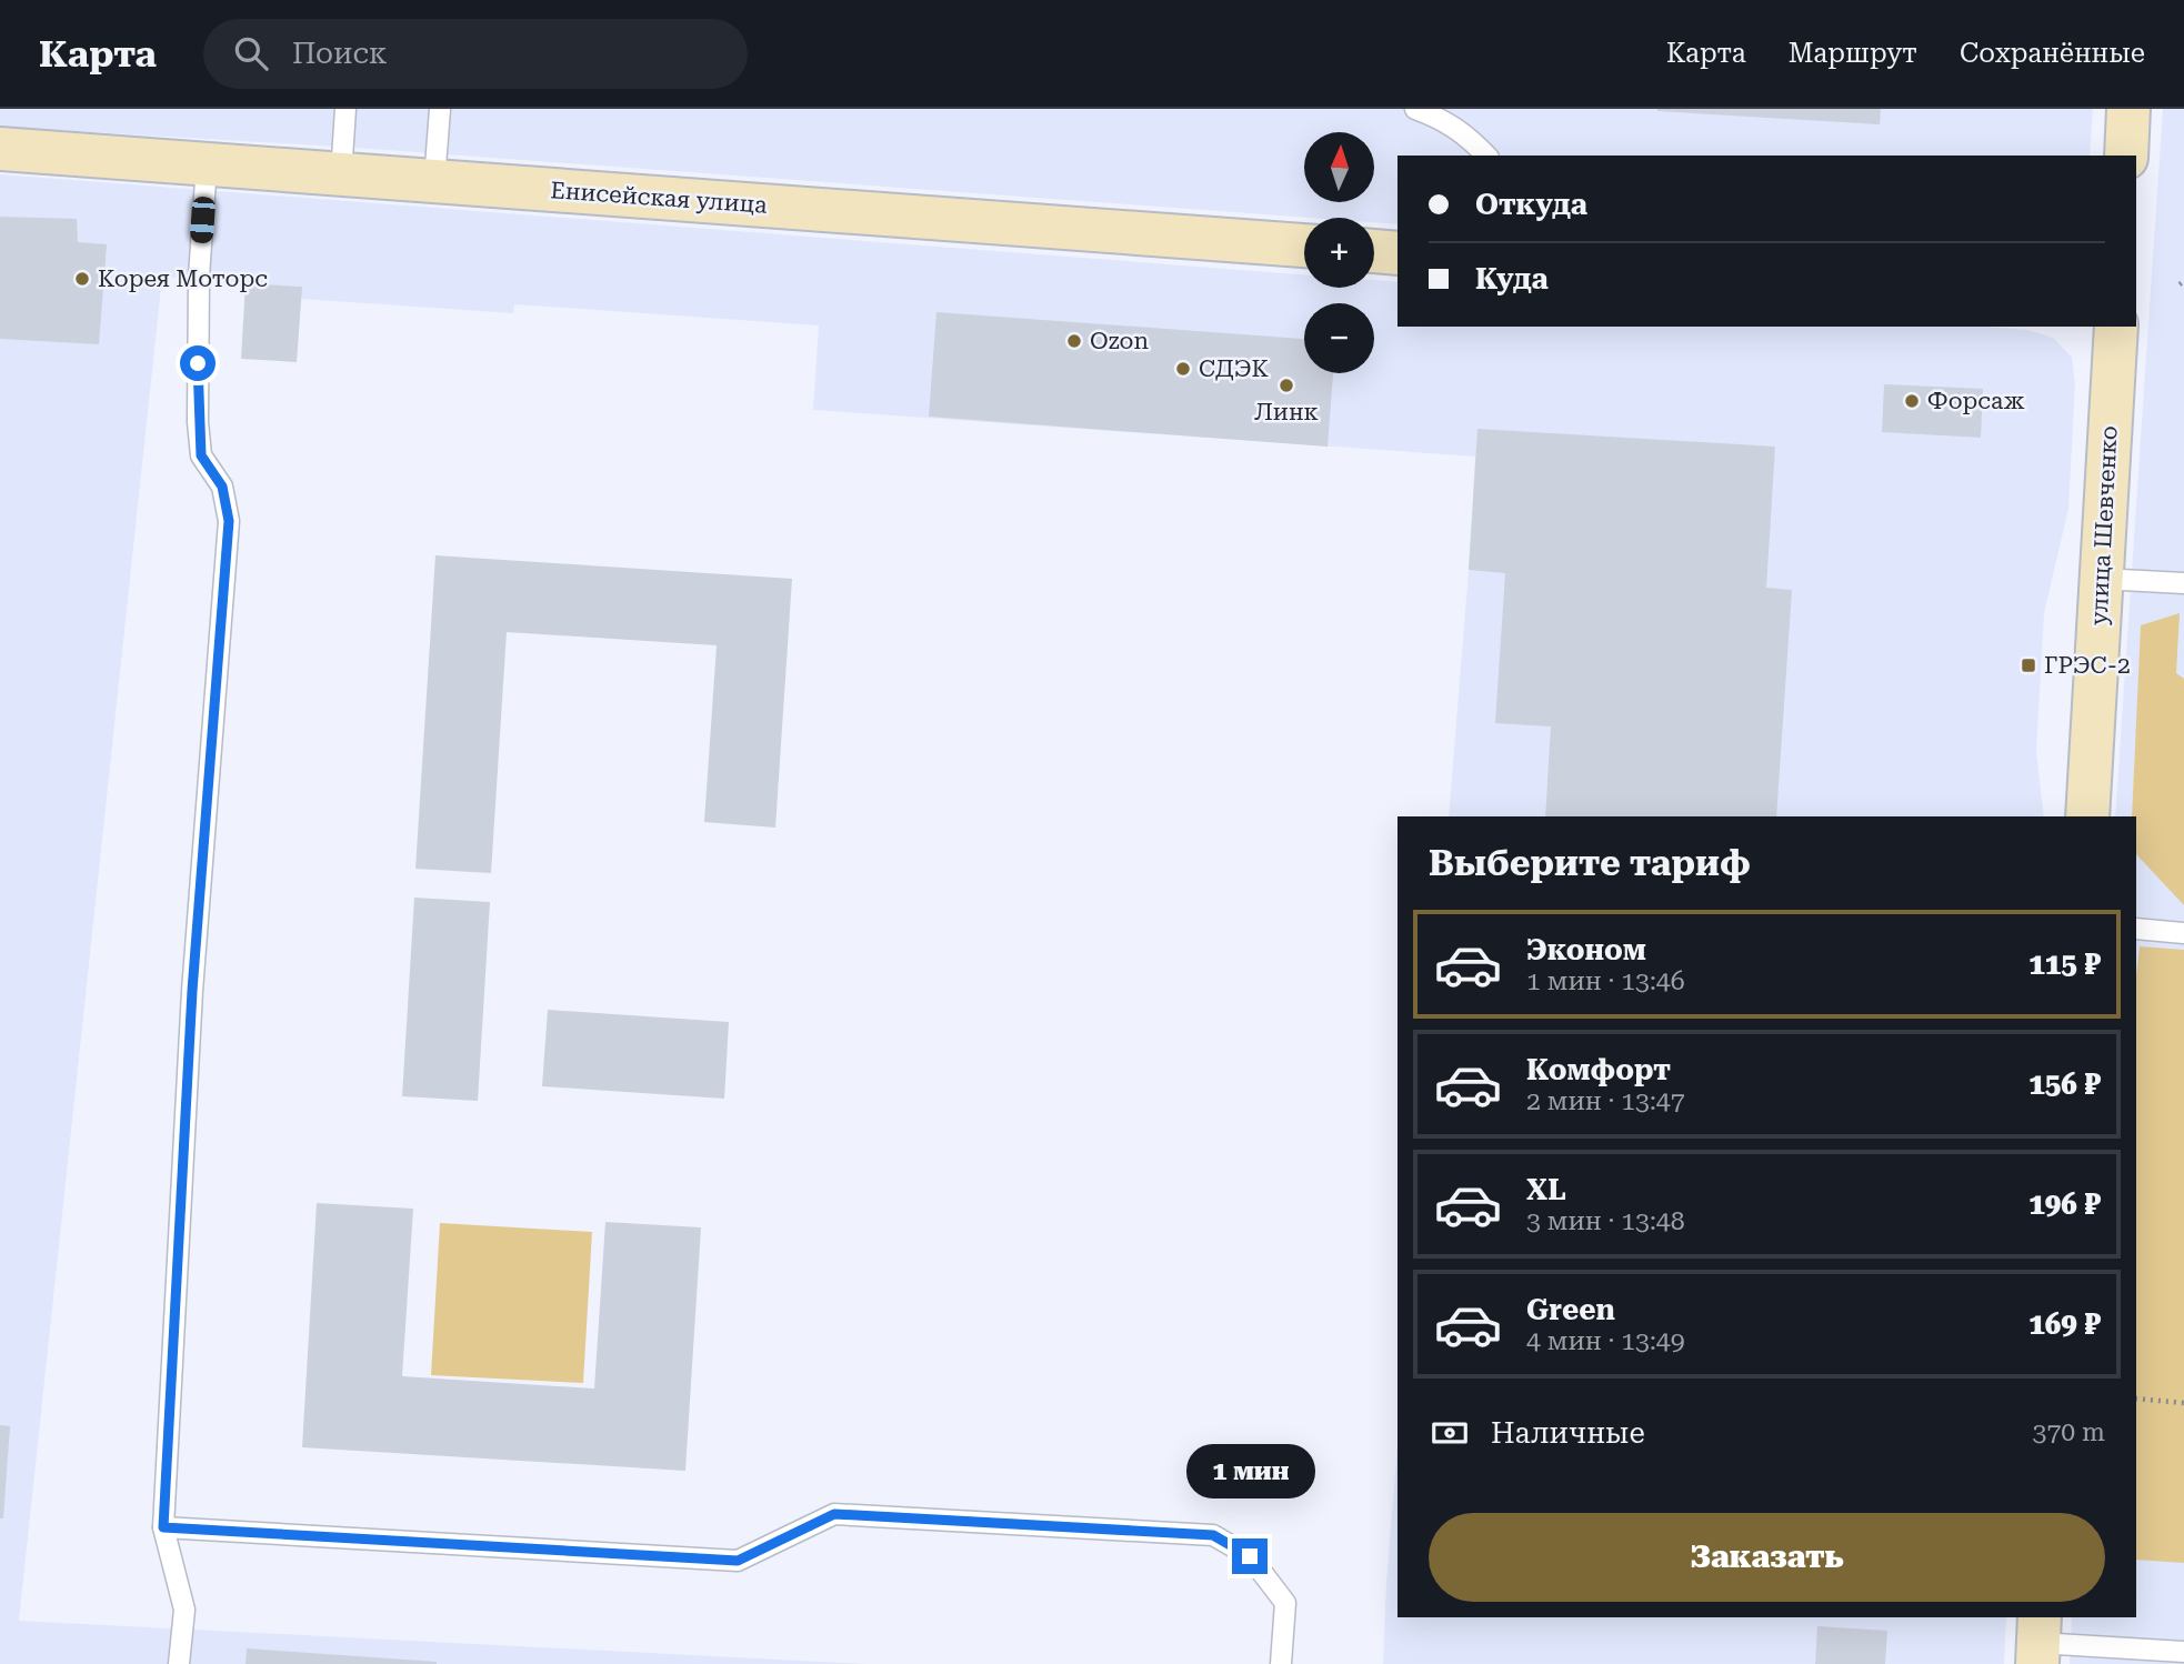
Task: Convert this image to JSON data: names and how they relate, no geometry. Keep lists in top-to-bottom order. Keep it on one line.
{"streets":{"street":["Енисейская улица","улица Шевченко"]},"places":{"other":["Корея Моторс","Ozon","СДЭК","Линк","Форсаж"],"transit":["ГРЭС-2"]},"north":"top","page":{"header":"Карта","search":"Поиск","nav":["Карта","Маршрут","Сохранённые"],"map_buttons":["+","−"],"banner":["Откуда","Куда"],"heading":"Выберите тариф","list":[{"name":"Эконом","note":"1 мин · 13:46","value":"115 ₽"},{"name":"Комфорт","note":"2 мин · 13:47","value":"156 ₽"},{"name":"XL","note":"3 мин · 13:48","value":"196 ₽"},{"name":"Green","note":"4 мин · 13:49","value":"169 ₽"}],"pay":["Наличные","370 m"],"bubble":"1 мин","buttons":"Заказать"}}
